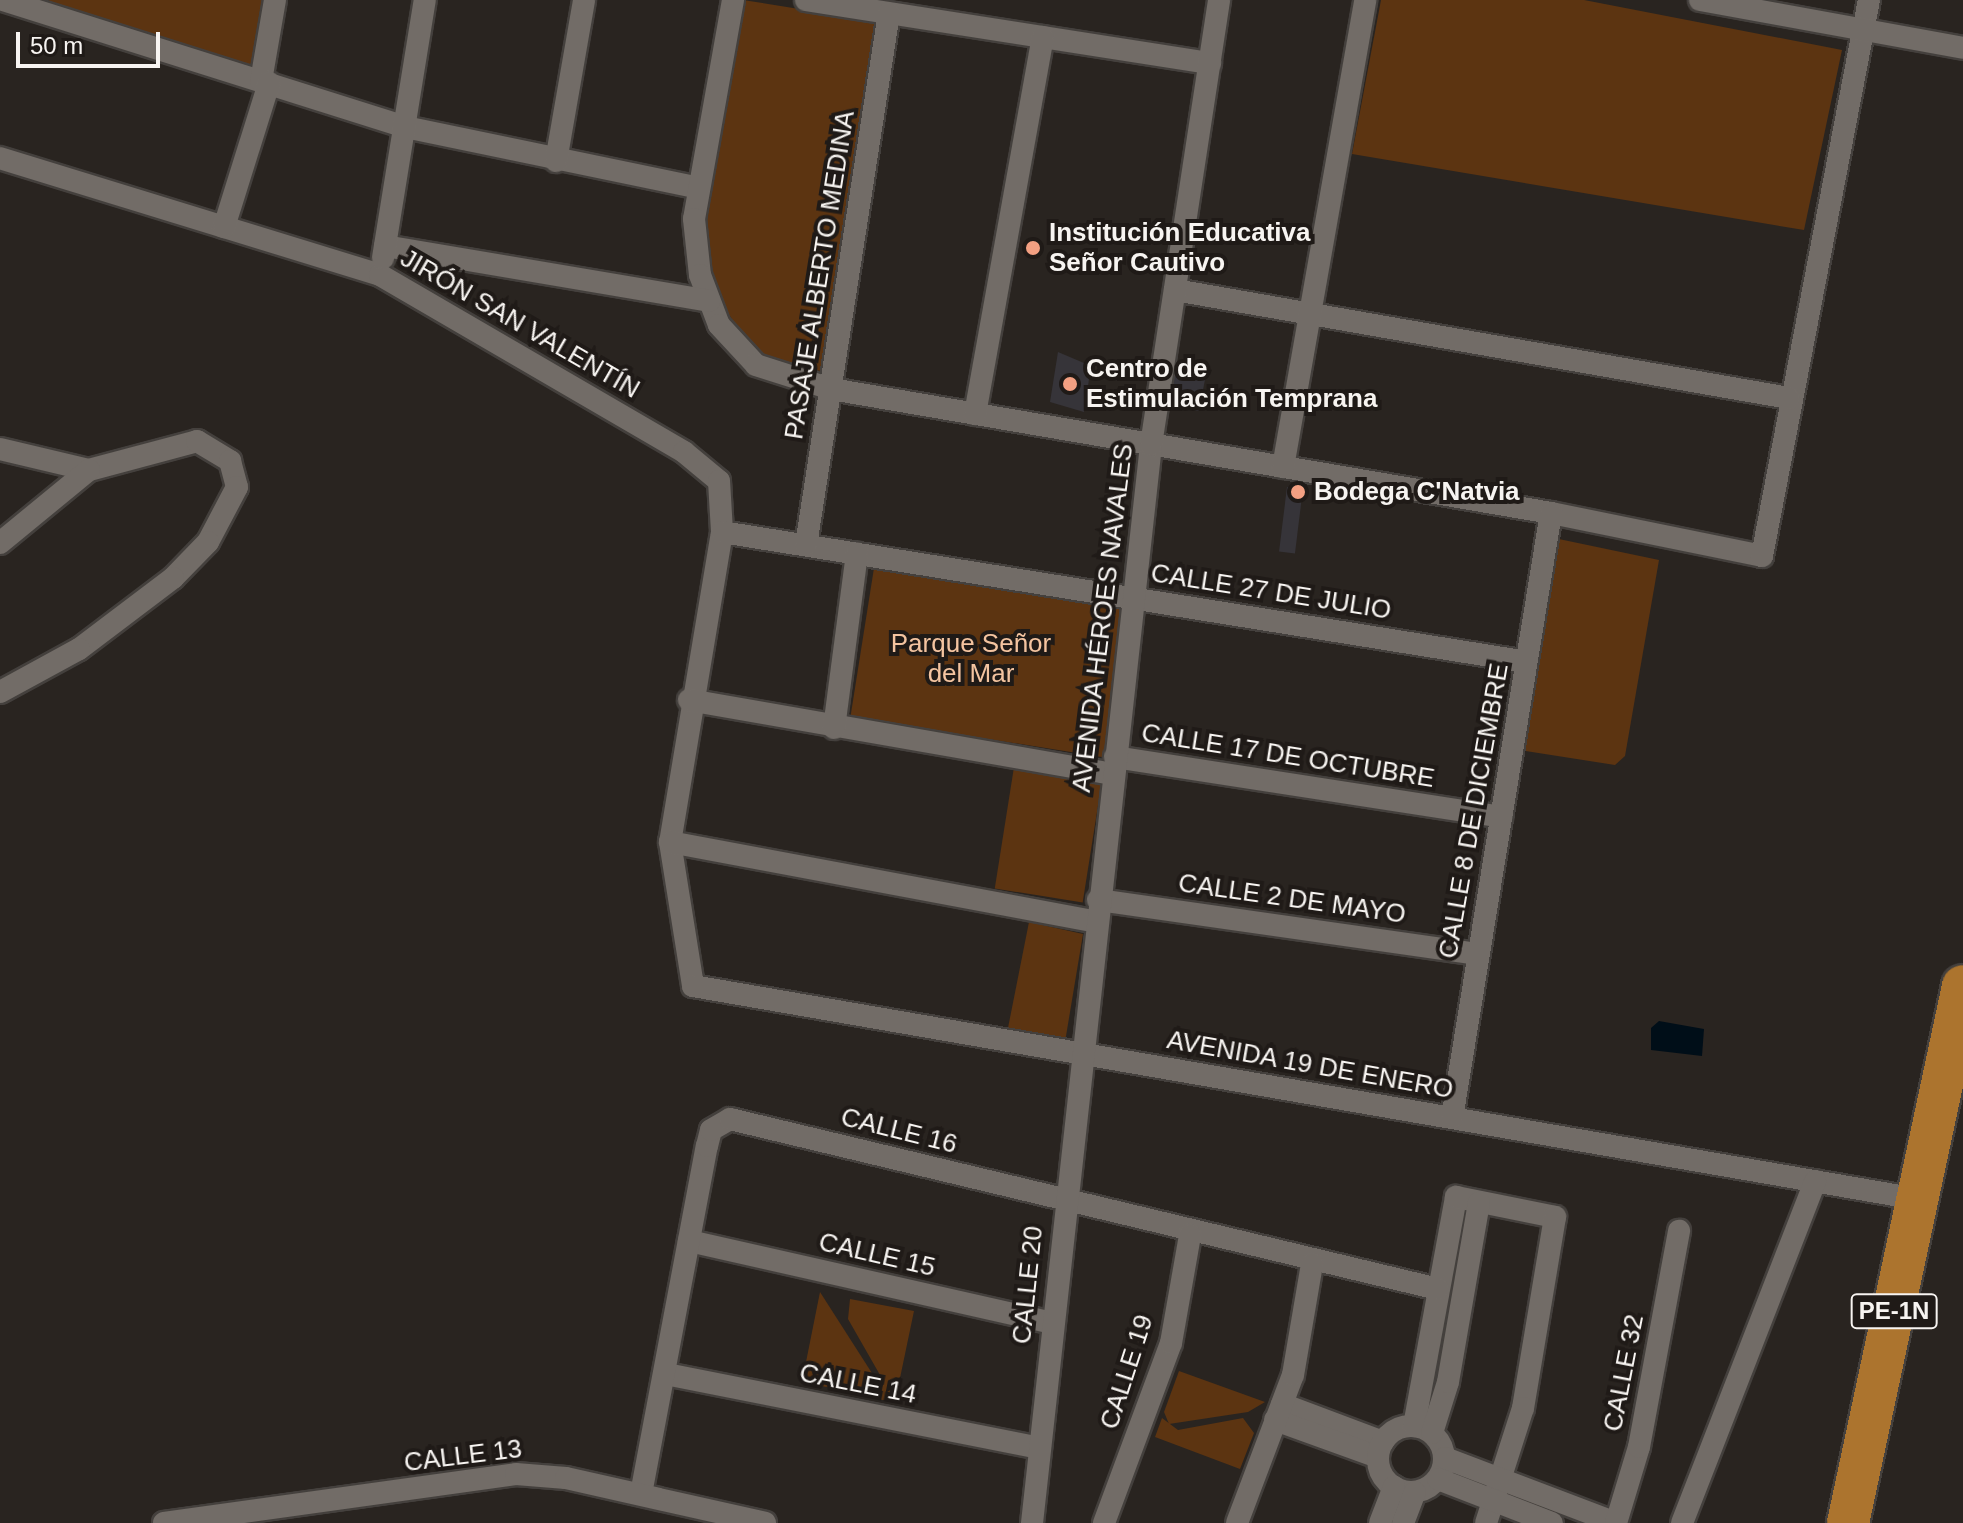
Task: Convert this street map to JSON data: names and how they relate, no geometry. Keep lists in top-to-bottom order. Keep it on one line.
{"streets":{"highway":["PE-1N"],"street":["PASAJE ALBERTO MEDINA","JIRÓN SAN VALENTÍN","CALLE 27 DE JULIO","AVENIDA HÉROES NAVALES","CALLE 17 DE OCTUBRE","CALLE 8 DE DICIEMBRE","CALLE 2 DE MAYO","AVENIDA 19 DE ENERO","CALLE 16","CALLE 15","CALLE 20","CALLE 19","CALLE 32","CALLE 14","CALLE 13"]},"crossings":[["PASAJE ALBERTO MEDINA","CALLE 27 DE JULIO"],["JIRÓN SAN VALENTÍN","CALLE 27 DE JULIO"],["JIRÓN SAN VALENTÍN","CALLE 17 DE OCTUBRE"],["JIRÓN SAN VALENTÍN","CALLE 2 DE MAYO"],["JIRÓN SAN VALENTÍN","AVENIDA 19 DE ENERO"],["CALLE 27 DE JULIO","AVENIDA HÉROES NAVALES"],["CALLE 27 DE JULIO","CALLE 8 DE DICIEMBRE"],["AVENIDA HÉROES NAVALES","CALLE 17 DE OCTUBRE"],["AVENIDA HÉROES NAVALES","CALLE 2 DE MAYO"],["AVENIDA HÉROES NAVALES","AVENIDA 19 DE ENERO"],["AVENIDA HÉROES NAVALES","CALLE 20"],["CALLE 17 DE OCTUBRE","CALLE 8 DE DICIEMBRE"],["CALLE 8 DE DICIEMBRE","CALLE 2 DE MAYO"],["CALLE 8 DE DICIEMBRE","AVENIDA 19 DE ENERO"],["AVENIDA 19 DE ENERO","CALLE 20"],["AVENIDA 19 DE ENERO","PE-1N"],["CALLE 16","CALLE 15"],["CALLE 16","CALLE 20"],["CALLE 16","CALLE 19"],["CALLE 16","CALLE 14"],["CALLE 16","CALLE 13"],["CALLE 15","CALLE 20"],["CALLE 20","CALLE 14"]],"parks":["Parque Señor del Mar"],"places":["Institución Educativa Señor Cautivo","Centro de Estimulación Temprana","Bodega C'Natvia"],"scale_bar":"50 m"}
